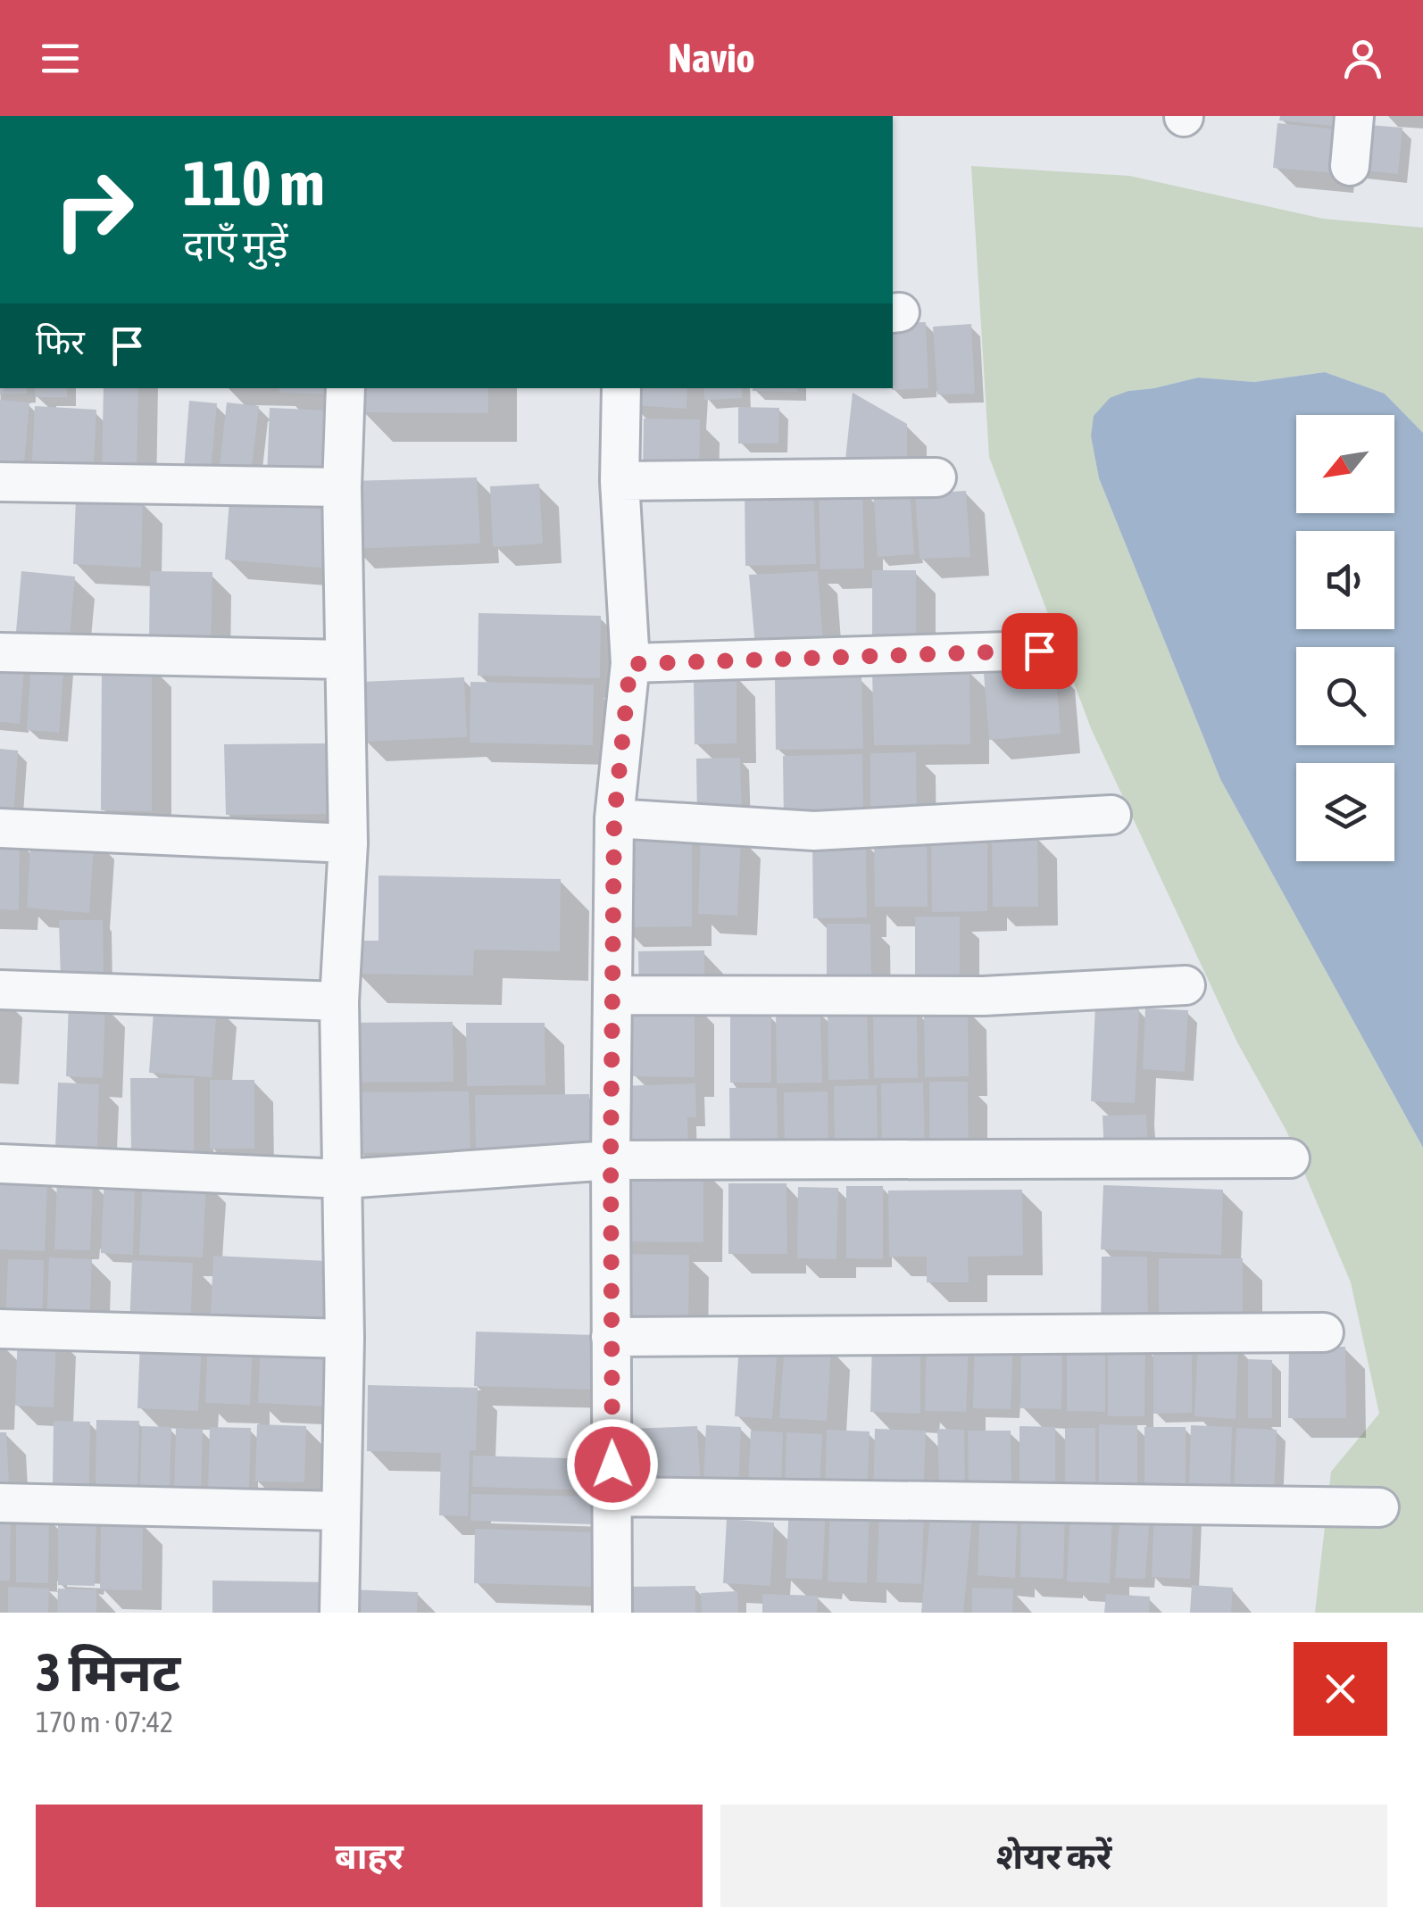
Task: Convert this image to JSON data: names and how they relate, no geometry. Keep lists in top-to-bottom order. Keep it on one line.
{"north":"bottom left","page":{"header":"Navio","turn":["110 m","दाएँ मुड़ें"],"then":"फिर","heading":["3 मिनट","170 m · 07:42"],"buttons":["बाहर","शेयर करें"]}}
